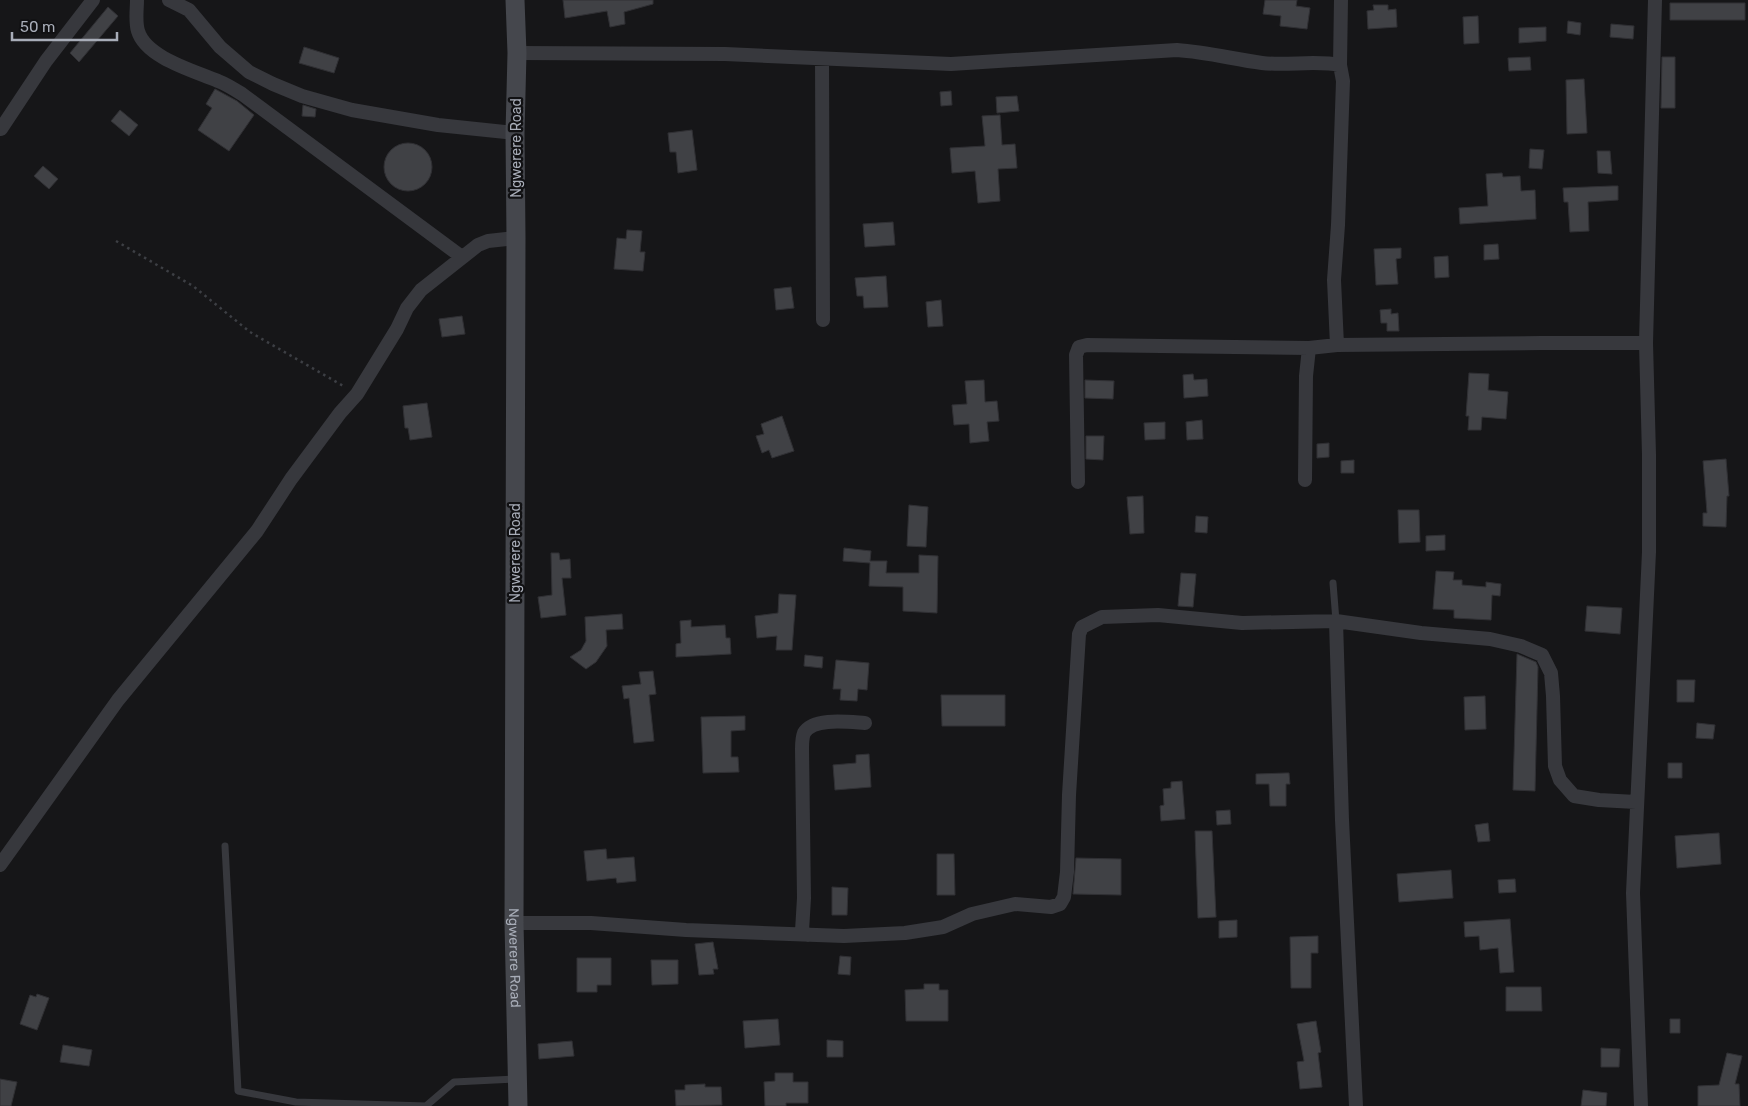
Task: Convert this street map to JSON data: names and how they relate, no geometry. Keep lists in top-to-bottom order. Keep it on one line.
{"streets":{"main road":["Ngwerere Road"]},"scale_bar":"50 m"}
